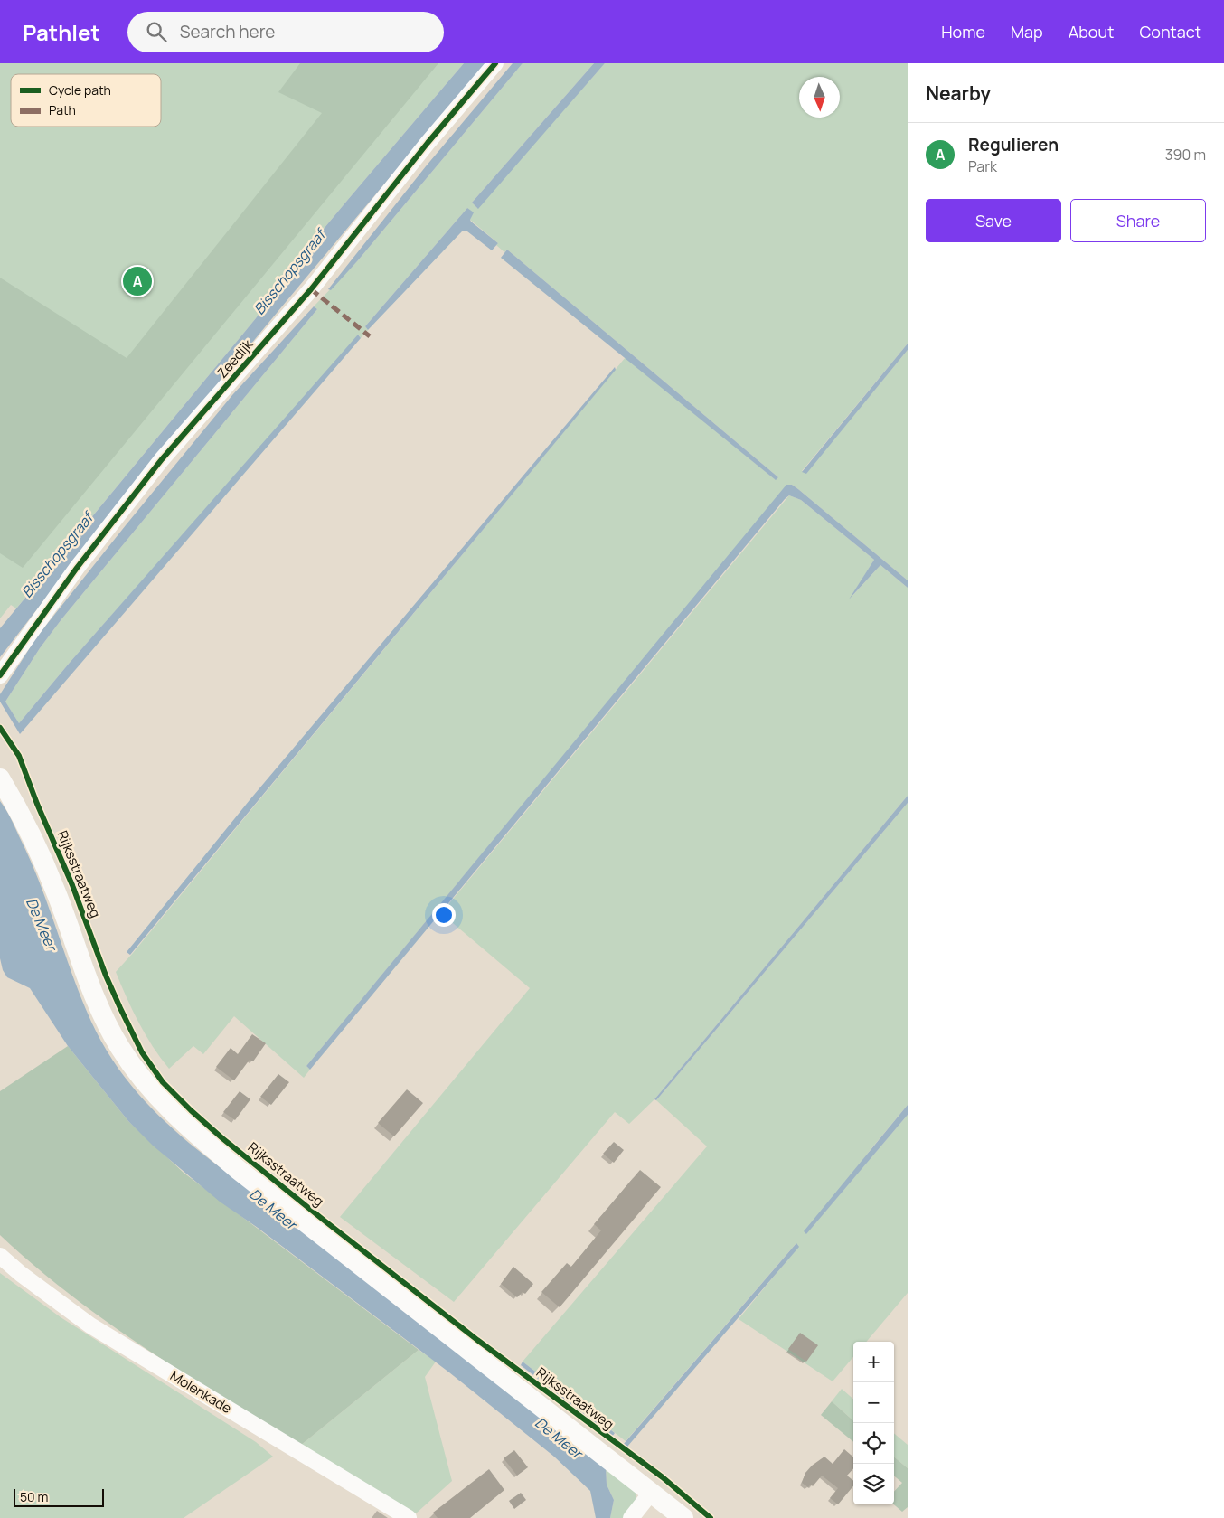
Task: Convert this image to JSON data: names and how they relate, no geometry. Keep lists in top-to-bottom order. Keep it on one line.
{"streets":{"main road":["Rijksstraatweg"],"street":["Zeedijk","Molenkade"]},"water":["Bisschopsgraaf","De Meer"],"legend":["Cycle path","Path"],"scale_bar":"50 m","north":"bottom","page":{"header":"Pathlet","search":"Search here","nav":["Home","Map","About","Contact"],"heading":"Nearby","list":[{"mark":"A","name":"Regulieren","note":"Park","value":"390 m"}],"buttons":["Save","Share"],"pins":"A","map_buttons":["+","−"],"scale":"50 m"}}
